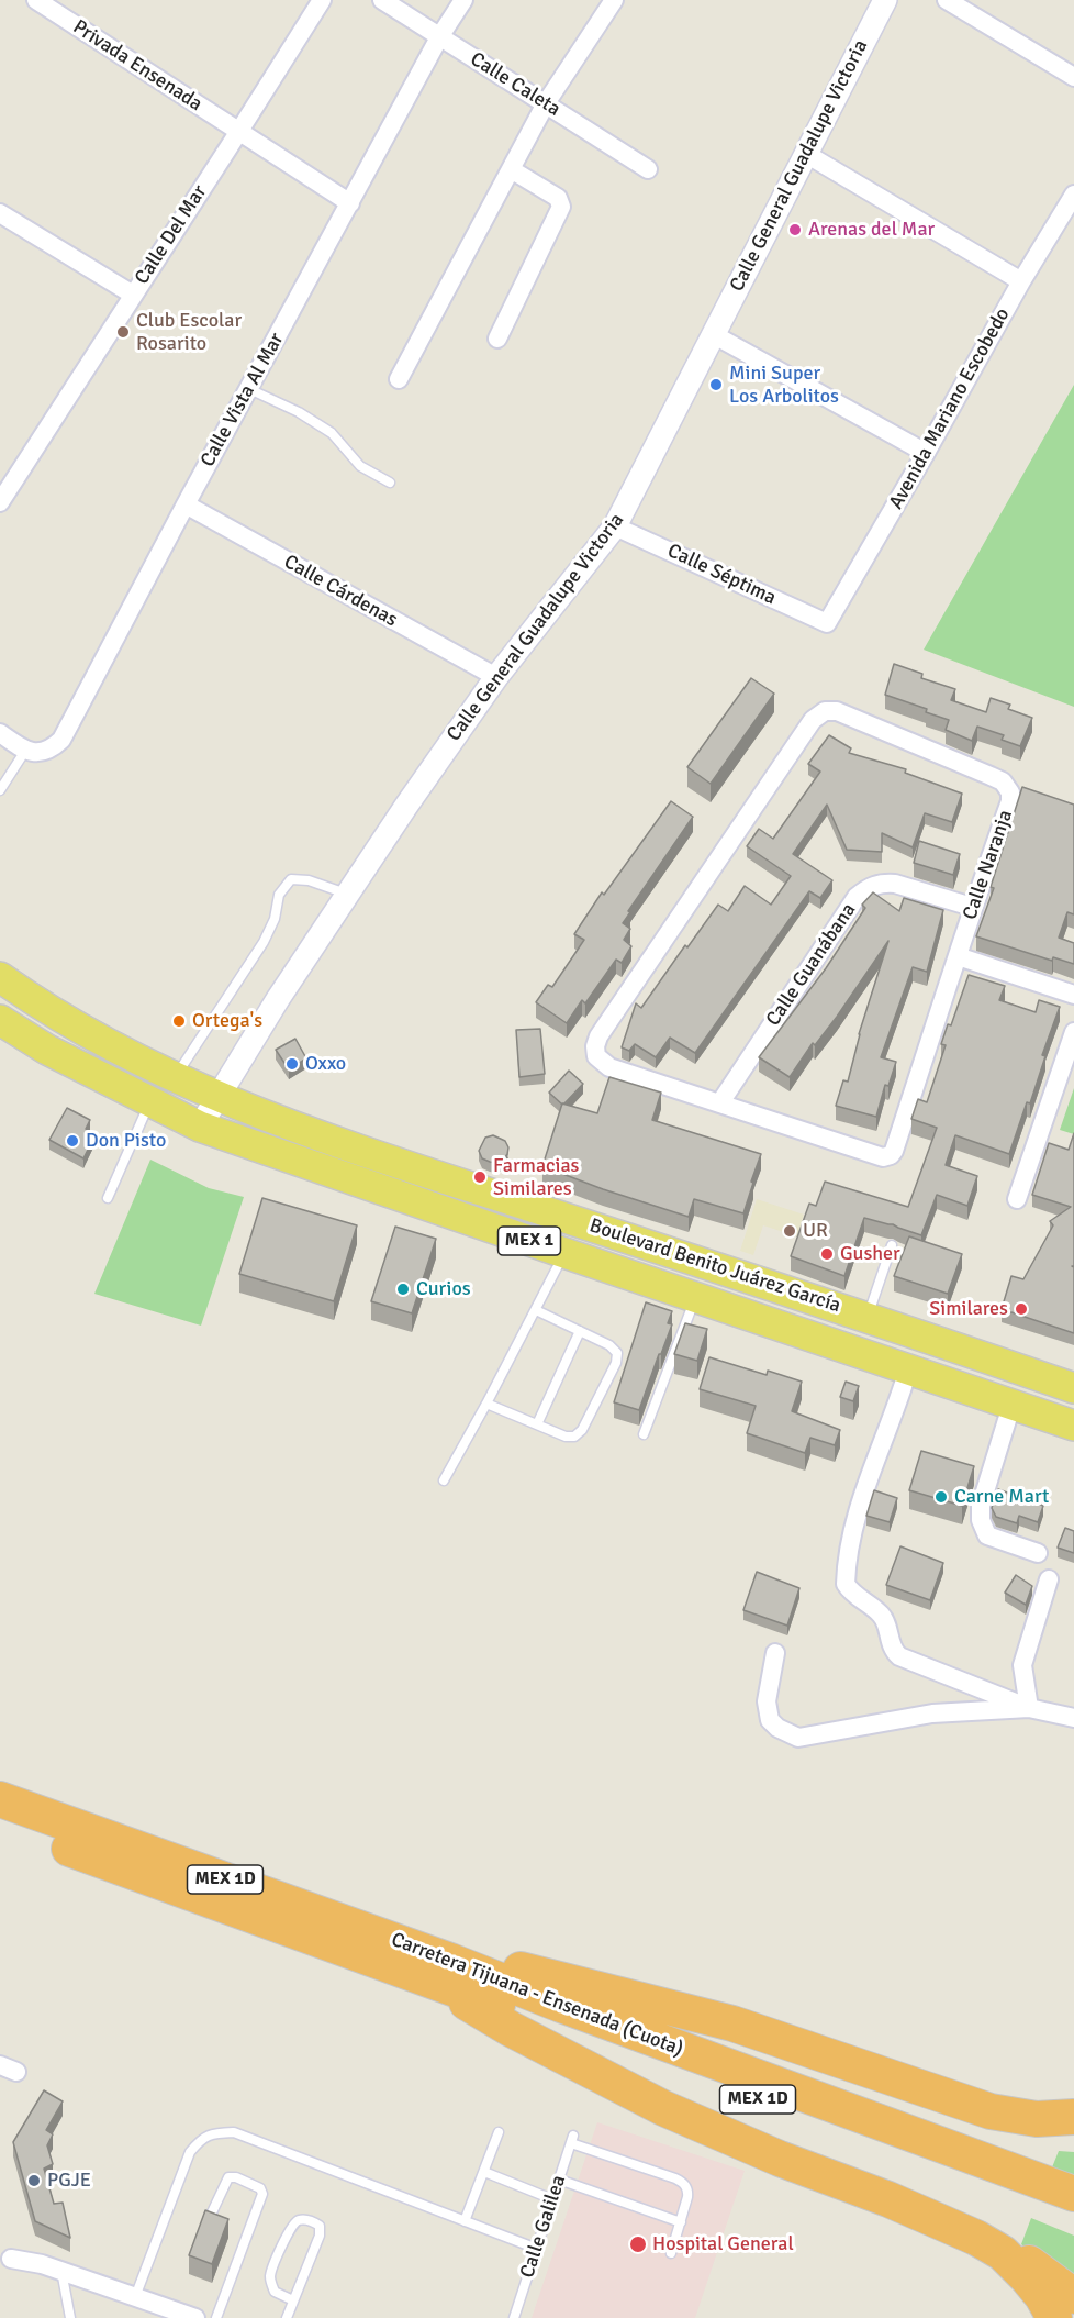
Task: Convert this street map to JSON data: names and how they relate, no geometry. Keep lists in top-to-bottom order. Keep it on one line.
{"streets":{"highway":["MEX 1D","Carretera Tijuana - Ensenada (Cuota)"],"main road":["MEX 1","Boulevard Benito Juárez García"],"street":["Privada Ensenada","Calle Caleta","Calle General Guadalupe Victoria","Calle Del Mar","Calle Vista Al Mar","Avenida Mariano Escobedo","Calle Séptima","Calle Cárdenas","Calle Naranja","Calle Guanábana"],"lane":["Calle Galilea"]},"crossings":[["Privada Ensenada","Calle Del Mar"],["Privada Ensenada","Calle Vista Al Mar"],["Calle Caleta","Calle Vista Al Mar"],["Calle General Guadalupe Victoria","Calle Séptima"],["Calle General Guadalupe Victoria","Calle Cárdenas"],["Calle General Guadalupe Victoria","Boulevard Benito Juárez García"],["Calle Vista Al Mar","Calle Cárdenas"],["Avenida Mariano Escobedo","Calle Séptima"],["Calle Naranja","Calle Guanábana"]],"places":["Arenas del Mar","Club Escolar Rosarito","Mini Super Los Arbolitos","Ortega's","Oxxo","Don Pisto","Farmacias Similares","UR","Gusher","Curios","Similares","Carne Mart","PGJE","Hospital General"]}
